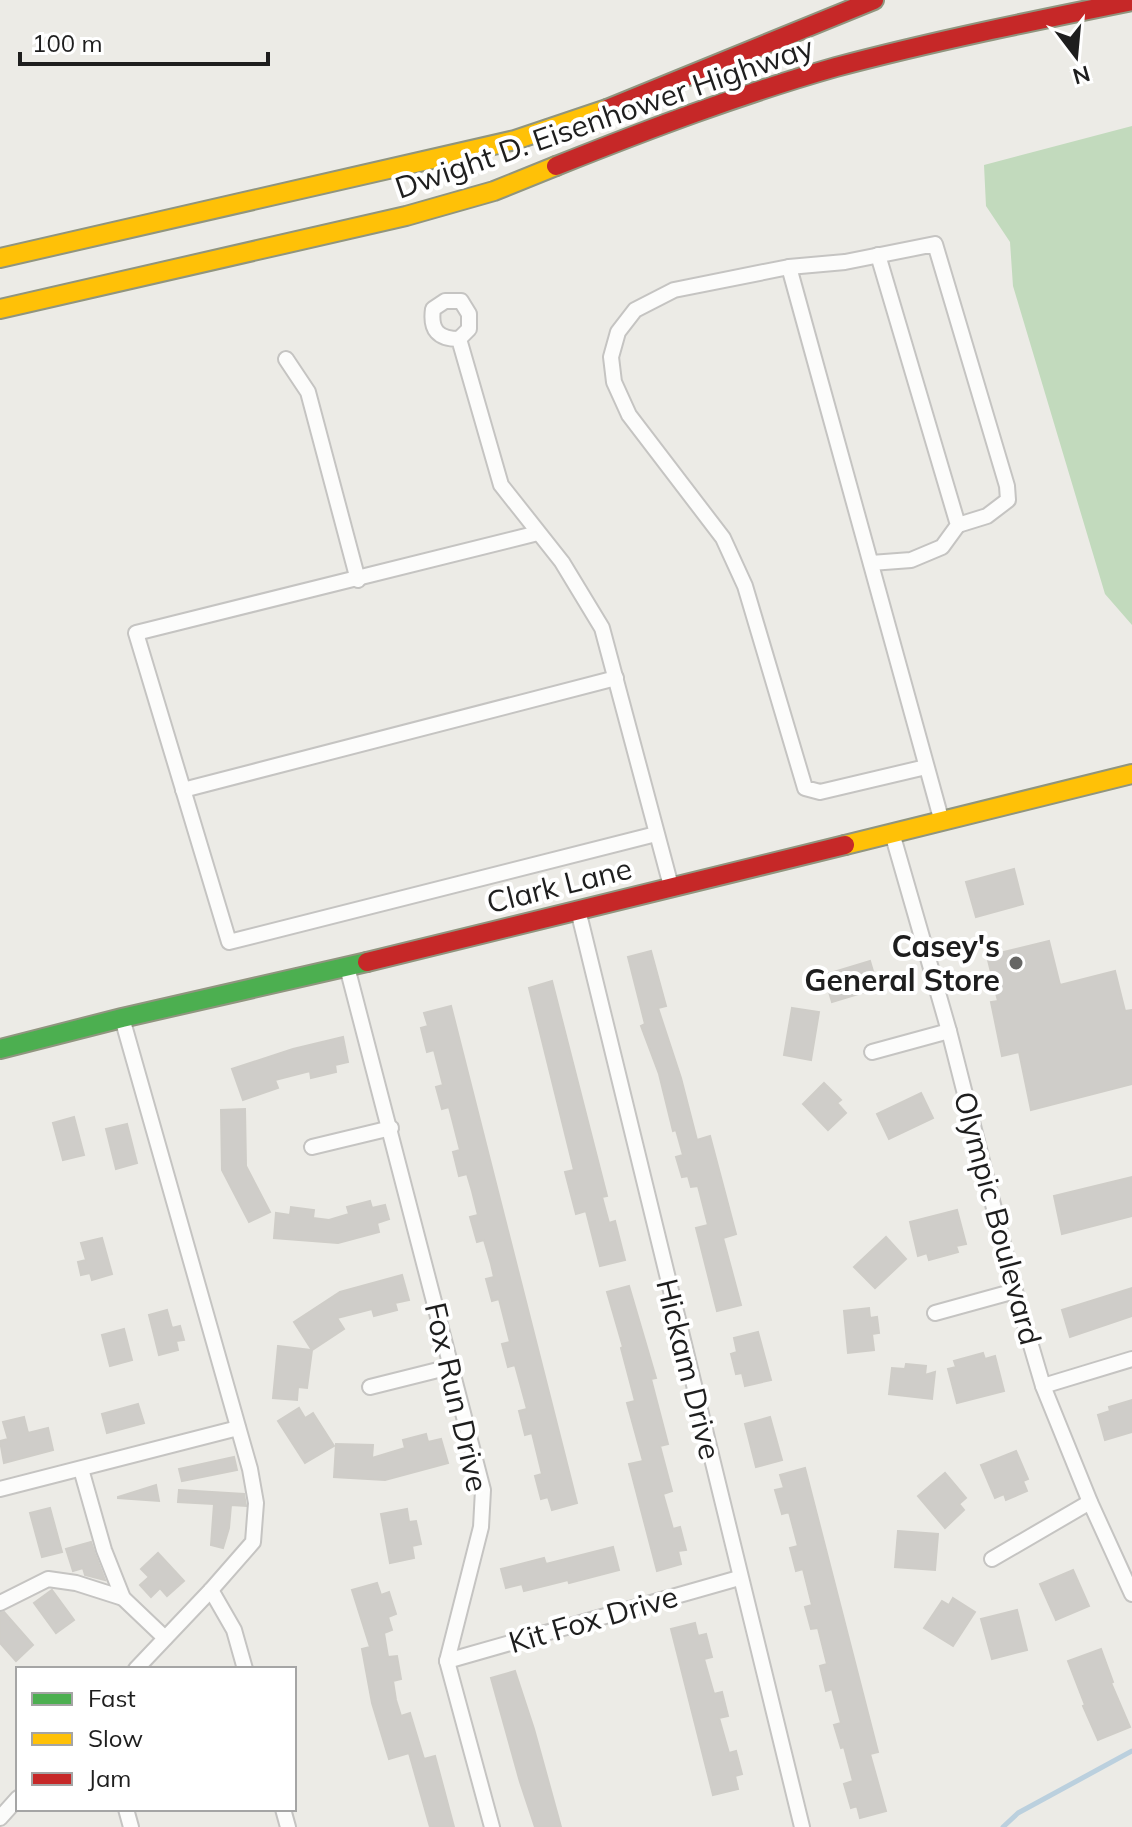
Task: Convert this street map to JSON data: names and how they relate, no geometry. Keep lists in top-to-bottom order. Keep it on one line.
{"streets":{"main road":["Dwight D. Eisenhower Highway","Clark Lane"],"street":["Olympic Boulevard","Hickam Drive","Fox Run Drive","Kit Fox Drive"]},"crossings":[["Clark Lane","Olympic Boulevard"],["Clark Lane","Hickam Drive"],["Clark Lane","Fox Run Drive"],["Hickam Drive","Kit Fox Drive"],["Fox Run Drive","Kit Fox Drive"]],"places":["Casey's General Store"],"legend":["Fast","Slow","Jam"],"scale_bar":"100 m","north":"bottom"}
